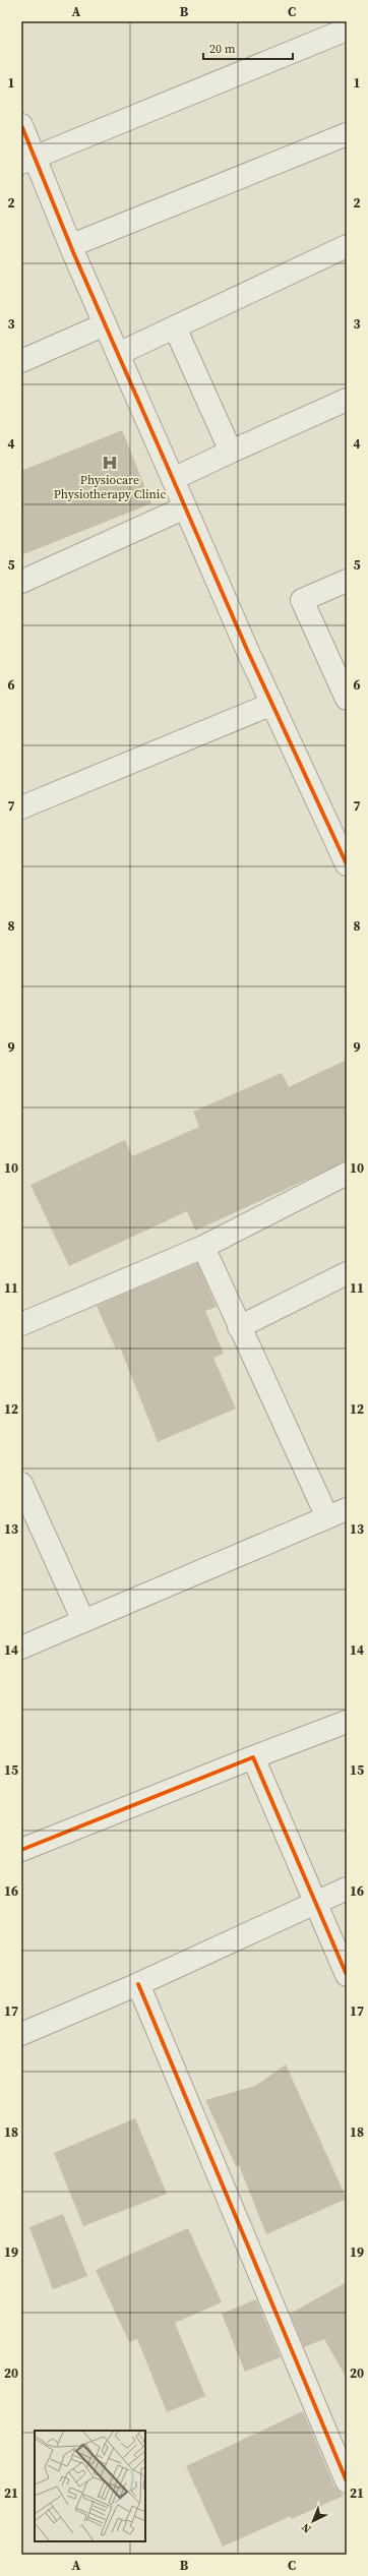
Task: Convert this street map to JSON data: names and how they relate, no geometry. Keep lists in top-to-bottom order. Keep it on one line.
{"places":{"hospital":["Physiocare Physiotherapy Clinic"]},"scale_bar":"20 m","north":"bottom left","grid":{"columns":["A","B","C"],"rows":["1","2","3","4","5","6","7","8","9","10","11","12","13","14","15","16","17","18","19","20","21"]}}
